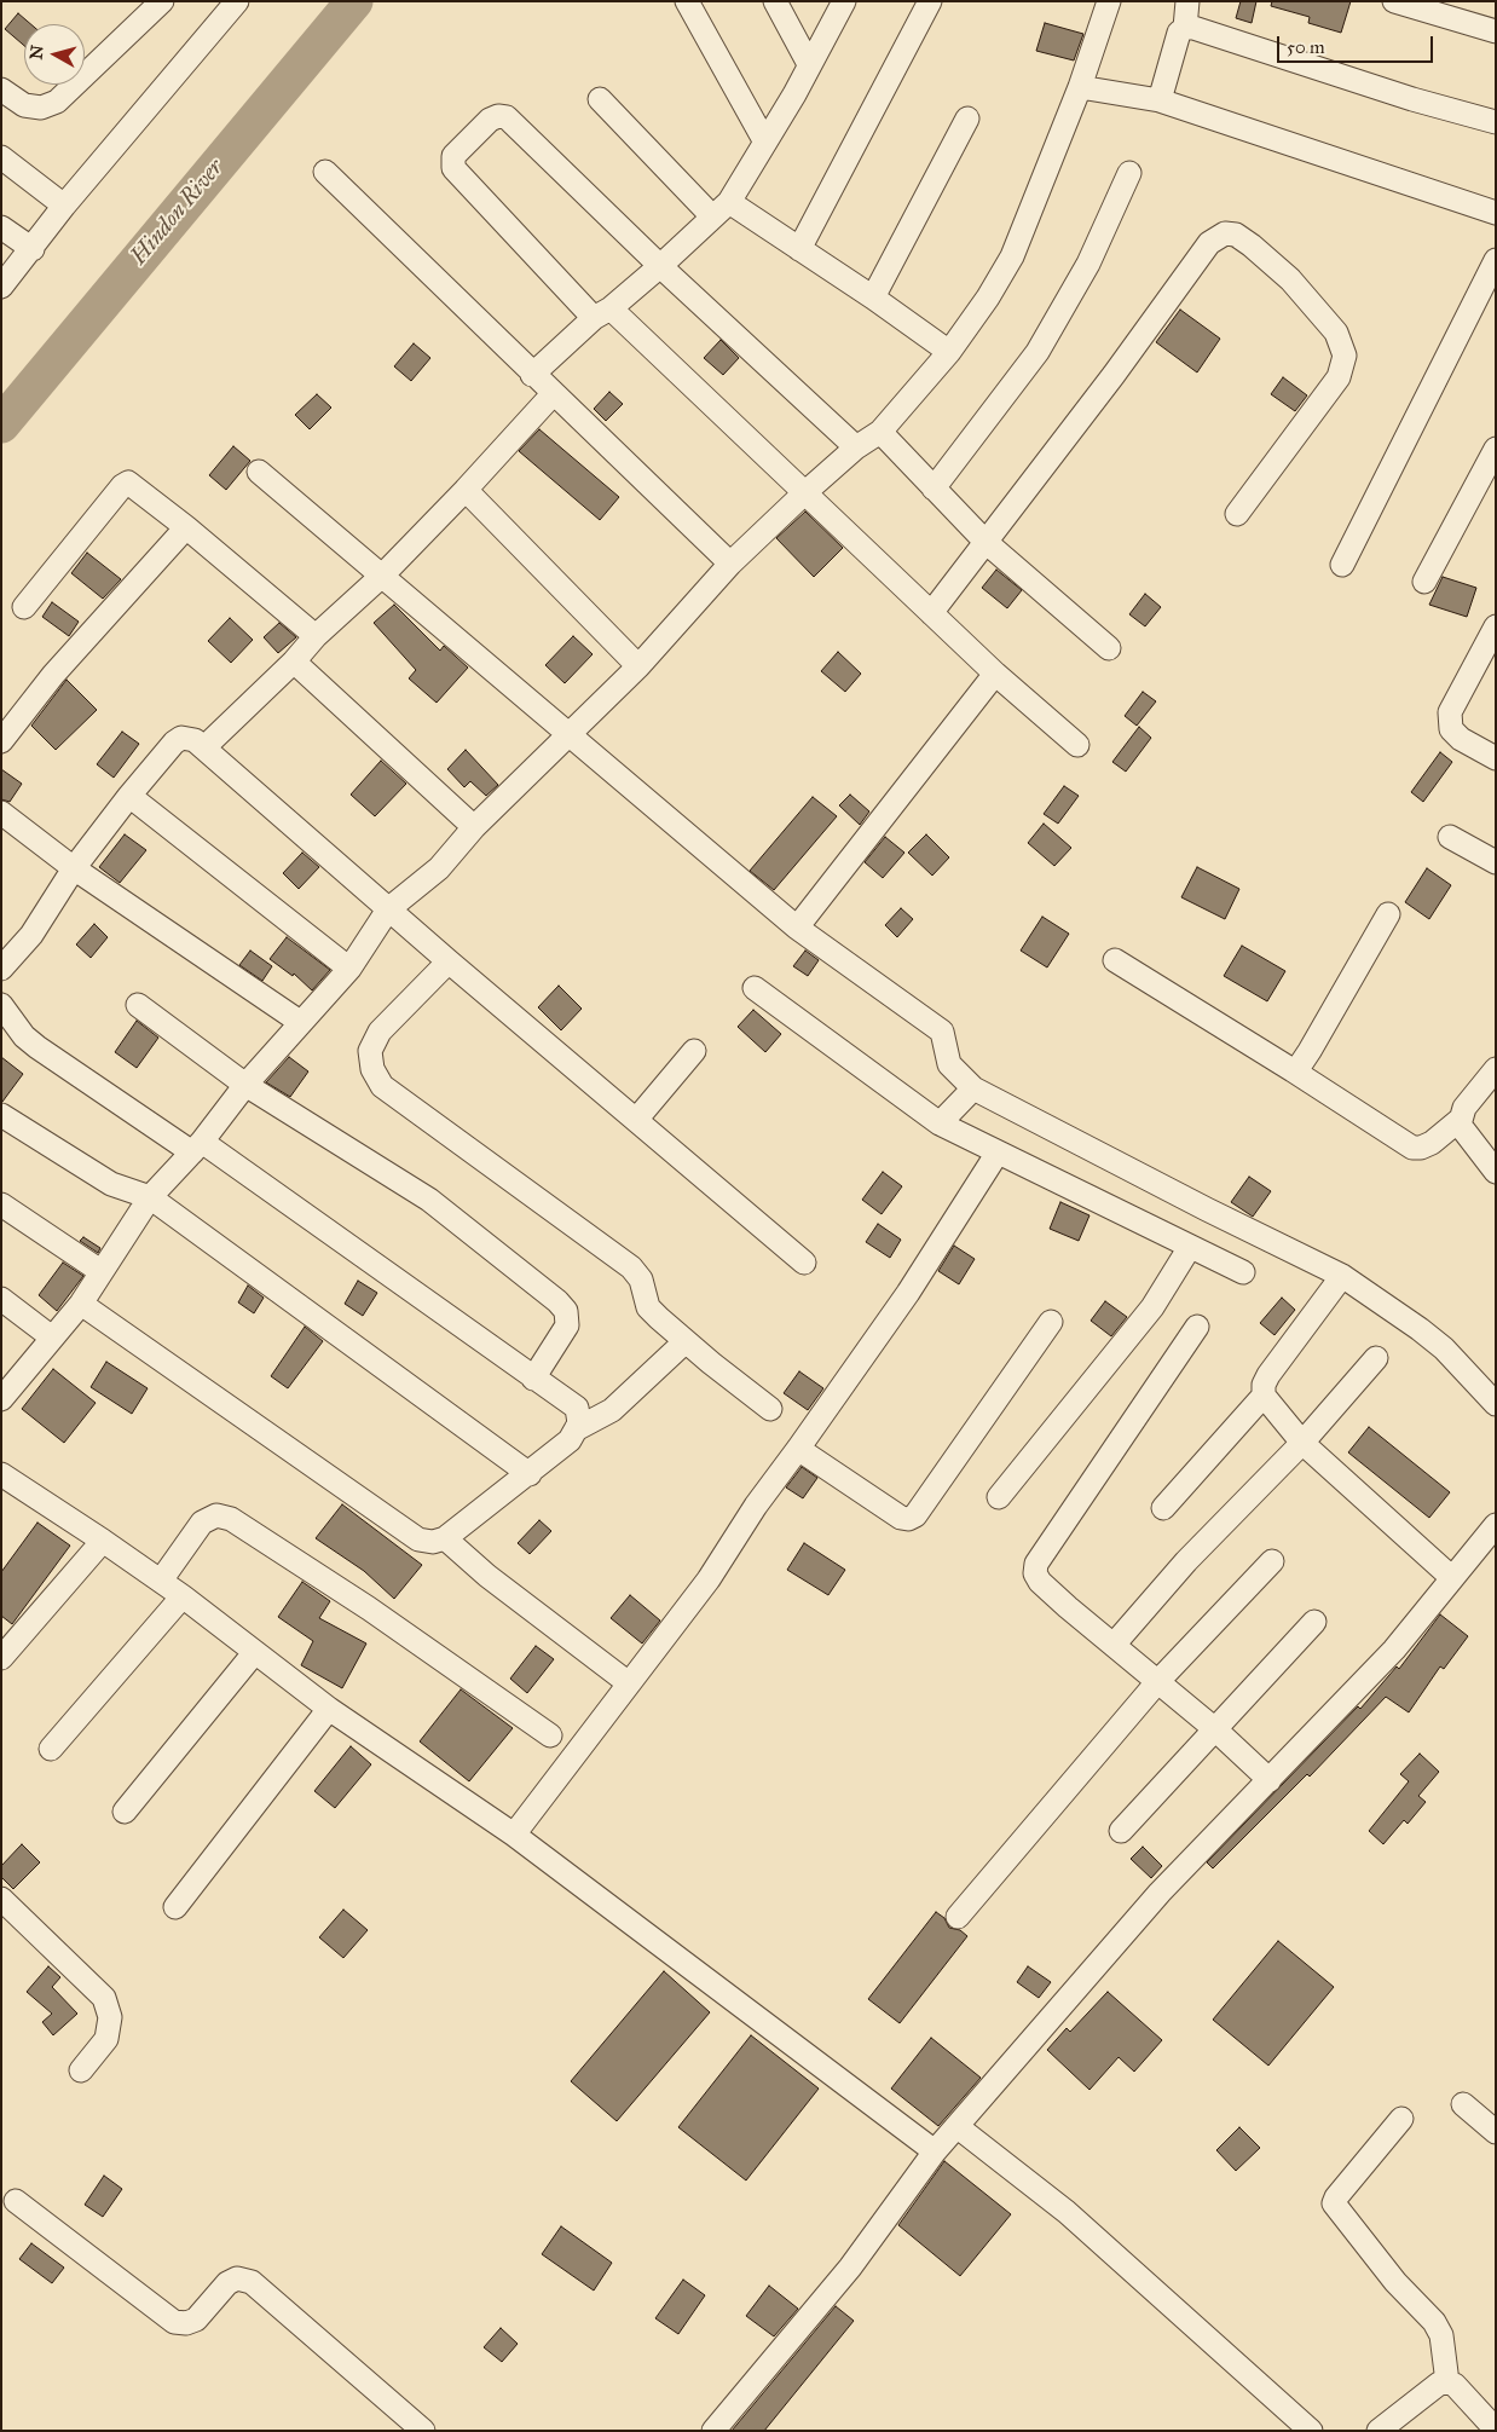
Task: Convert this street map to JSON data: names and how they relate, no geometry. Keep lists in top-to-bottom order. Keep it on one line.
{"water":["Hindon River"],"scale_bar":"50 m","north":"left"}
